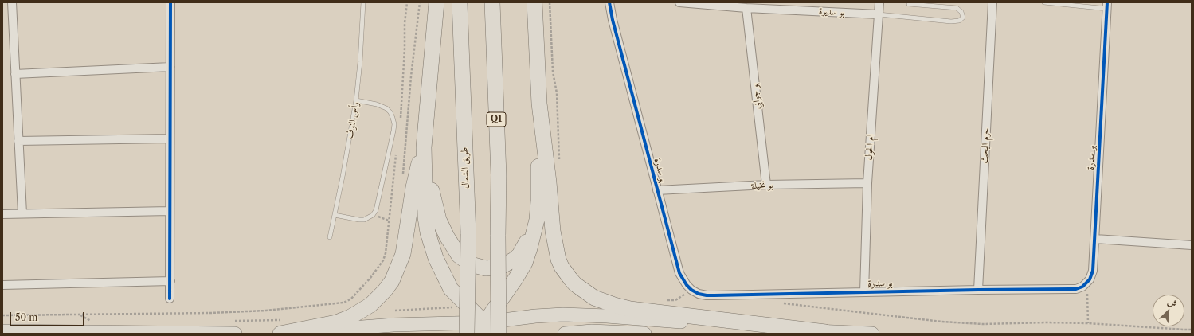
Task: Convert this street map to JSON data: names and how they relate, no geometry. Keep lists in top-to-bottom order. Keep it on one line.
{"streets":{"highway":["Q1","طريق الشمال"],"street":["بو سديرة","بو جوابي","حزم البحث","ام الحول","بو سدرة","بو نخيلة"],"lane":["رأس النوف"]},"crossings":[["بو سديرة","بو جوابي"],["بو سديرة","ام الحول"],["بو جوابي","بو نخيلة"],["حزم البحث","بو سدرة"],["ام الحول","بو سدرة"],["ام الحول","بو نخيلة"],["بو سدرة","بو نخيلة"]],"scale_bar":"50 m","north":"top right"}
